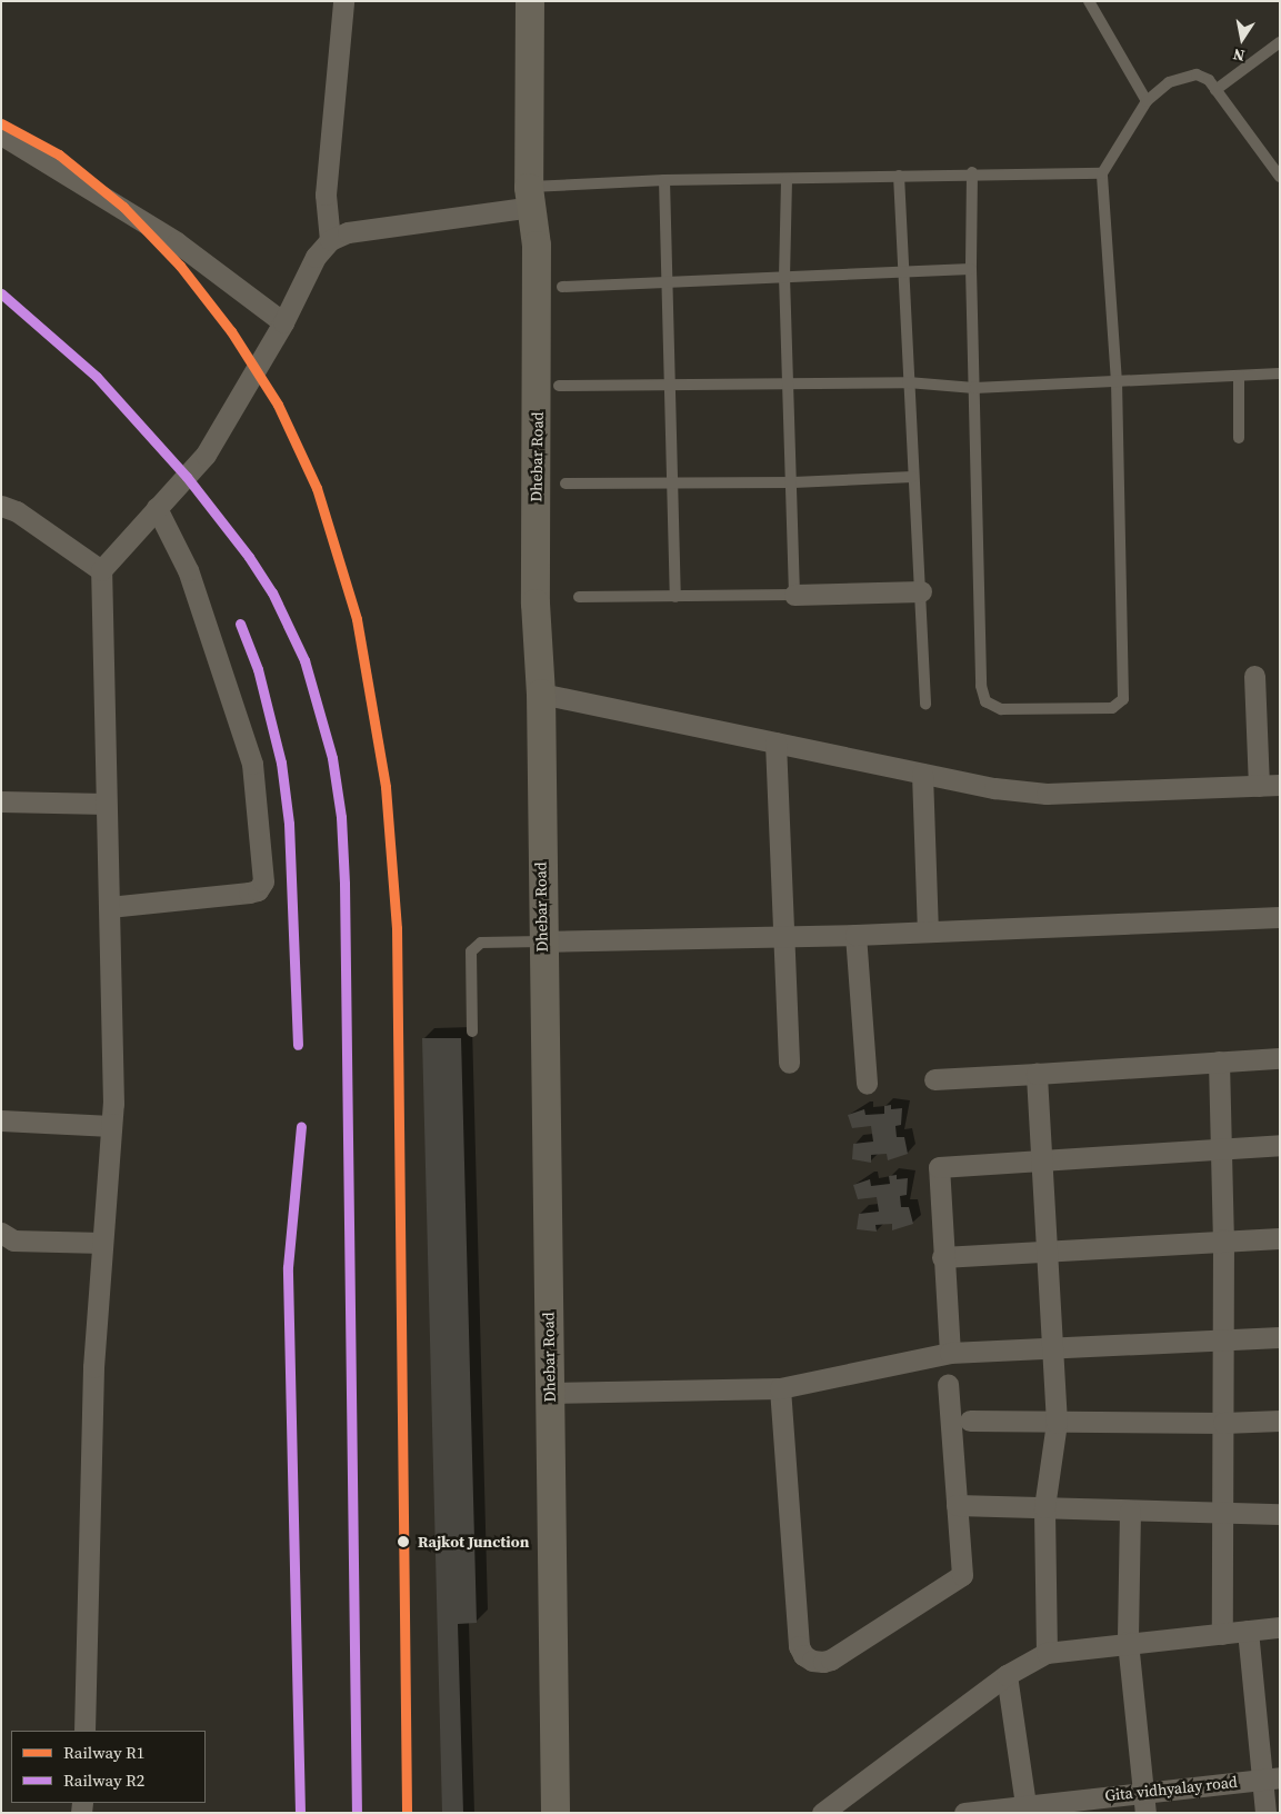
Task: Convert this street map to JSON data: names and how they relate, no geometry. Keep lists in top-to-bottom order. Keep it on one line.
{"streets":{"street":["Dhebar Road","Gita vidhyalay road"]},"places":["Rajkot Junction"],"lines":["rail line R1","rail line R2"],"legend":["Railway R1","Railway R2"],"north":"bottom"}
